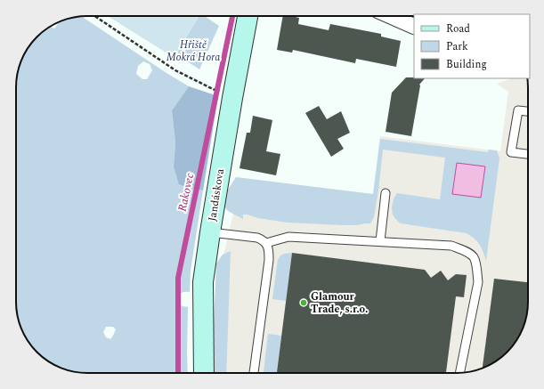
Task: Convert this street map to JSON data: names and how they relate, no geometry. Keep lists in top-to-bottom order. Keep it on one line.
{"streets":{"street":["Jandáskova"]},"water":["Rakovec"],"parks":["Hřiště Mokrá Hora"],"places":["Glamour Trade, s.r.o."],"legend":["Road","Park","Building"]}
